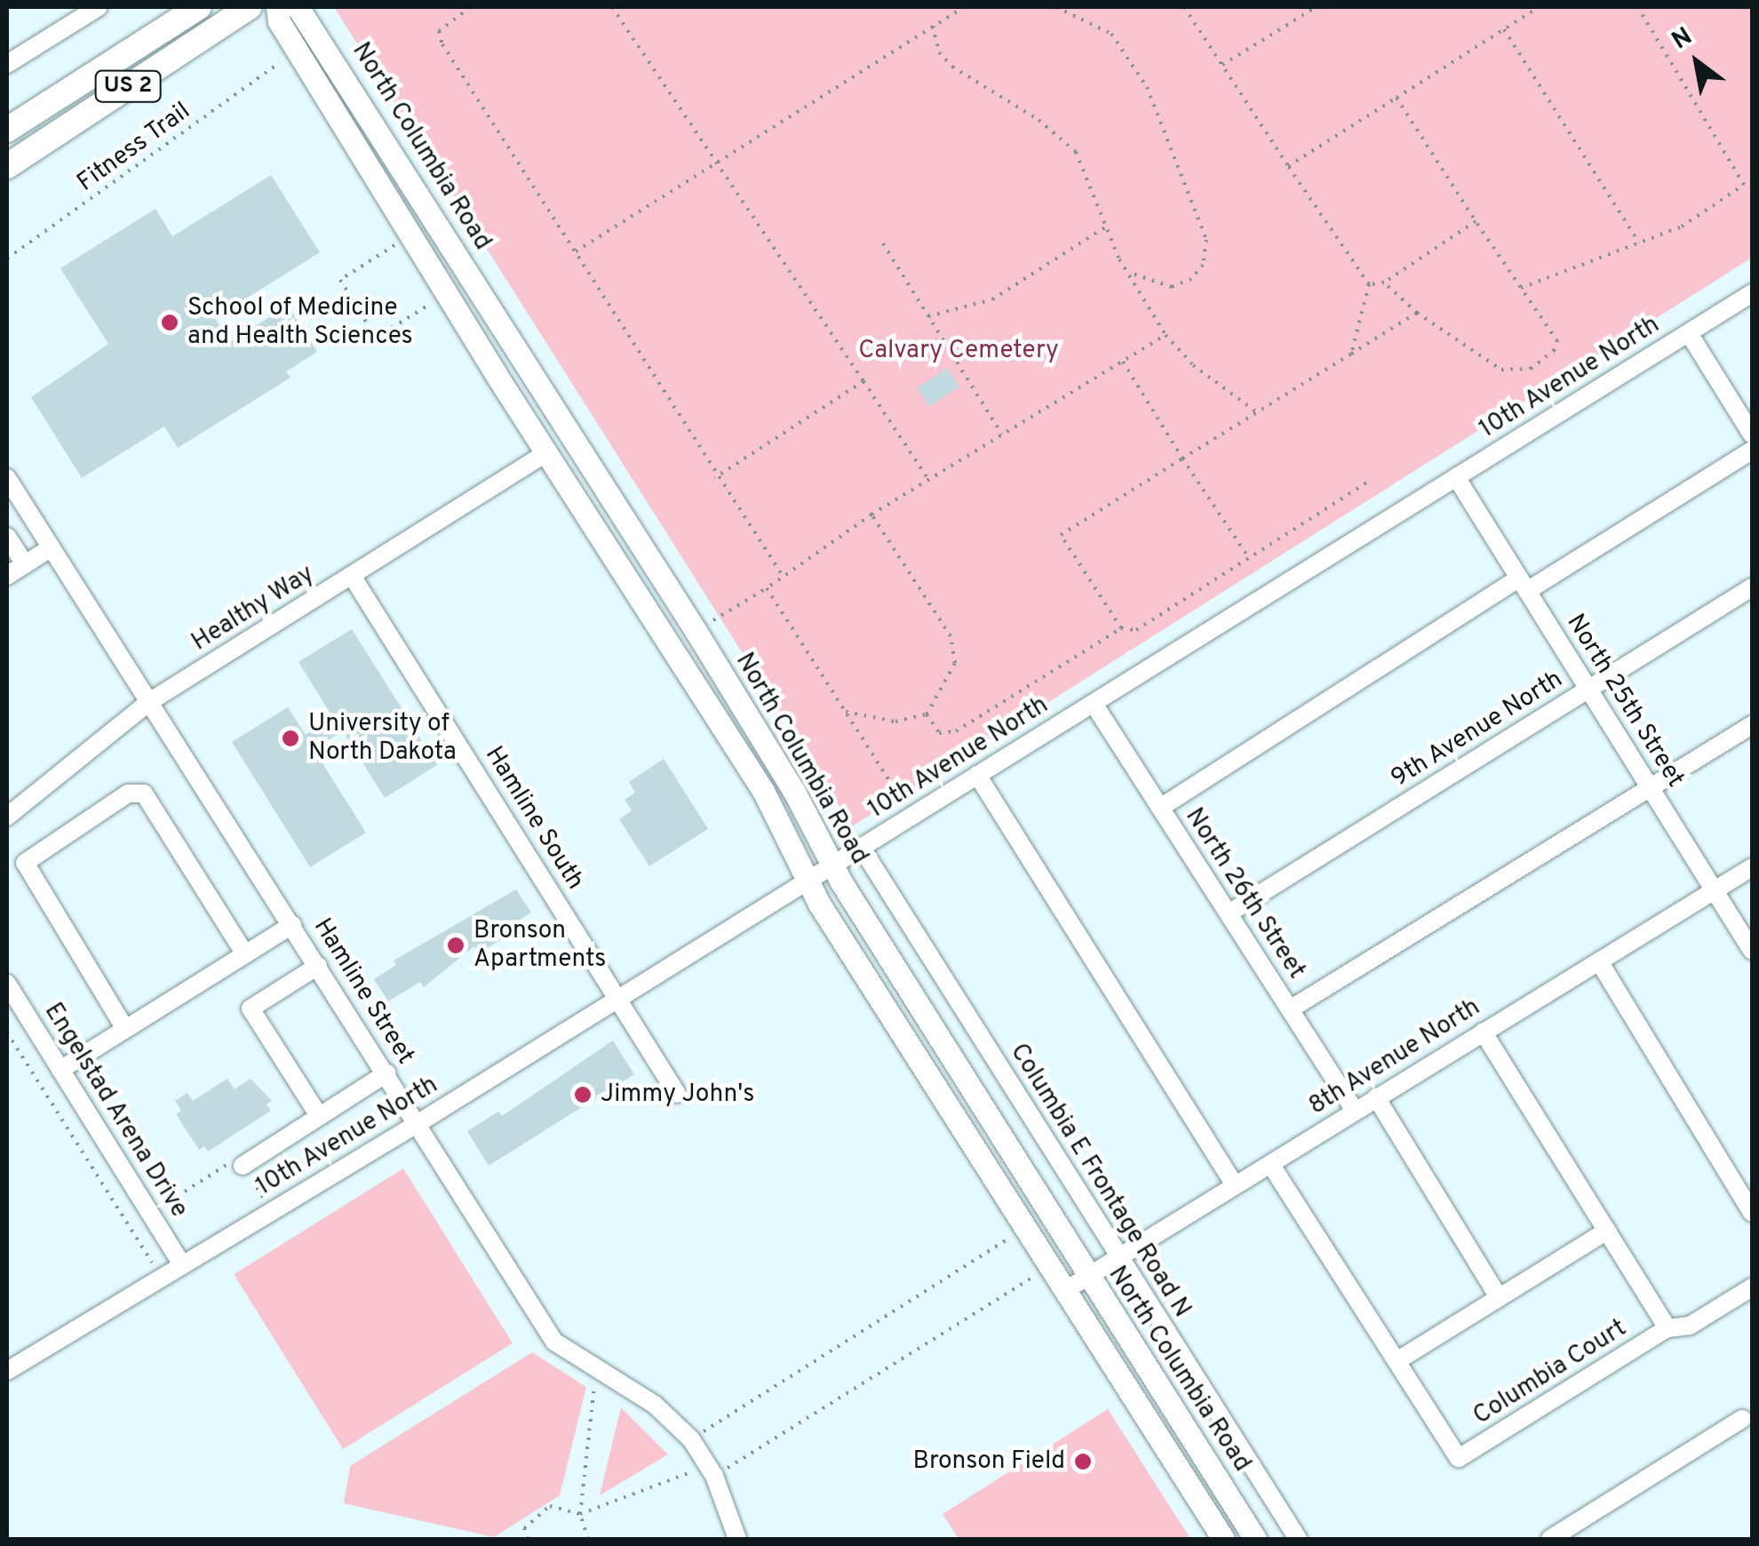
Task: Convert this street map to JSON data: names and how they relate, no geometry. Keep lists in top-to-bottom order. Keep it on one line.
{"streets":{"highway":["US 2"],"main road":["North Columbia Road"],"street":["10th Avenue North","Healthy Way","North 25th Street","9th Avenue North","Hamline South","North 26th Street","Hamline Street","8th Avenue North","Engelstad Arena Drive","Columbia E Frontage Road N","Columbia Court"],"path":["Fitness Trail"]},"crossings":[["North Columbia Road","10th Avenue North"],["North Columbia Road","8th Avenue North"],["10th Avenue North","North 25th Street"],["10th Avenue North","Hamline South"],["10th Avenue North","North 26th Street"],["10th Avenue North","Hamline Street"],["10th Avenue North","Engelstad Arena Drive"],["10th Avenue North","Columbia E Frontage Road N"],["Healthy Way","Hamline South"],["Healthy Way","Hamline Street"],["North 25th Street","9th Avenue North"],["North 25th Street","8th Avenue North"],["9th Avenue North","North 26th Street"],["North 26th Street","8th Avenue North"],["8th Avenue North","Columbia E Frontage Road N"],["8th Avenue North","Columbia Court"]],"parks":["Calvary Cemetery"],"places":["School of Medicine and Health Sciences","University of North Dakota","Bronson Apartments","Jimmy John's","Bronson Field"],"north":"top left"}
